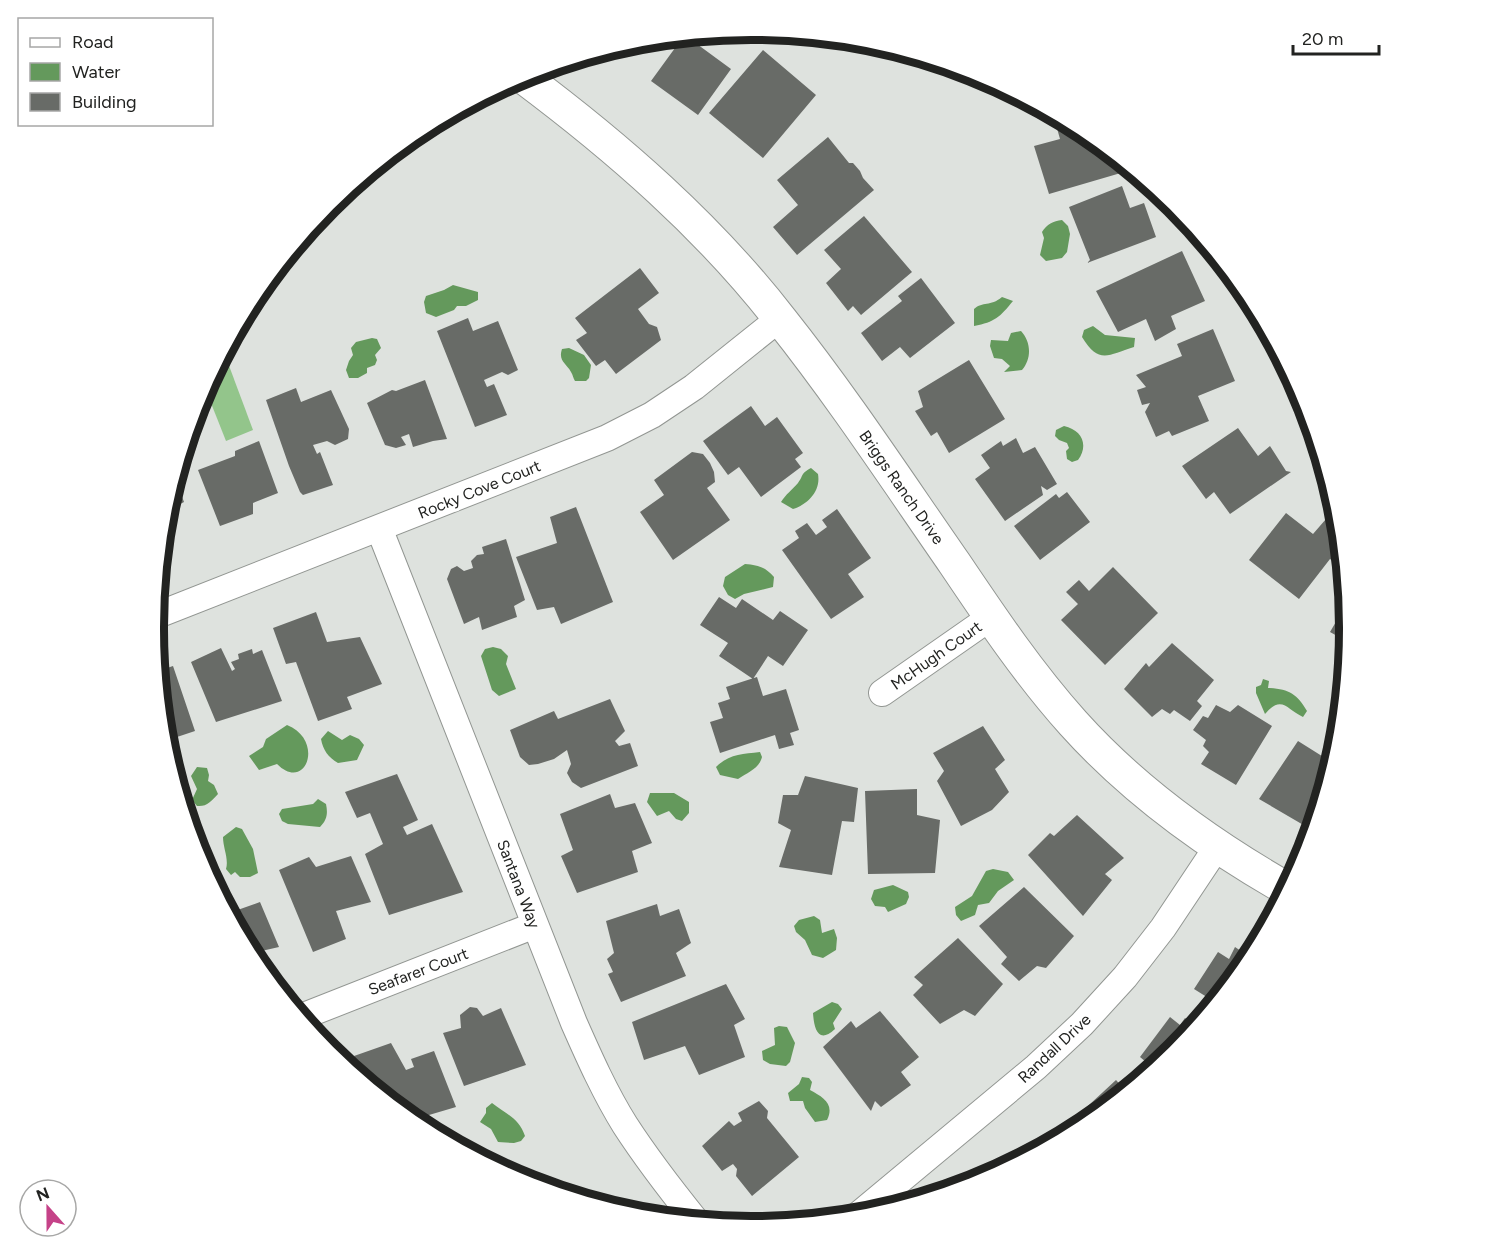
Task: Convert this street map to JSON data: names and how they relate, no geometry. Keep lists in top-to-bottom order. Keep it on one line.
{"streets":{"street":["Briggs Ranch Drive","Rocky Cove Court","McHugh Court","Santana Way","Seafarer Court","Randall Drive"]},"crossings":[["Briggs Ranch Drive","Rocky Cove Court"],["Briggs Ranch Drive","McHugh Court"],["Briggs Ranch Drive","Randall Drive"],["Rocky Cove Court","Santana Way"],["Santana Way","Seafarer Court"]],"legend":["Road","Water","Building"],"scale_bar":"20 m","north":"top"}
